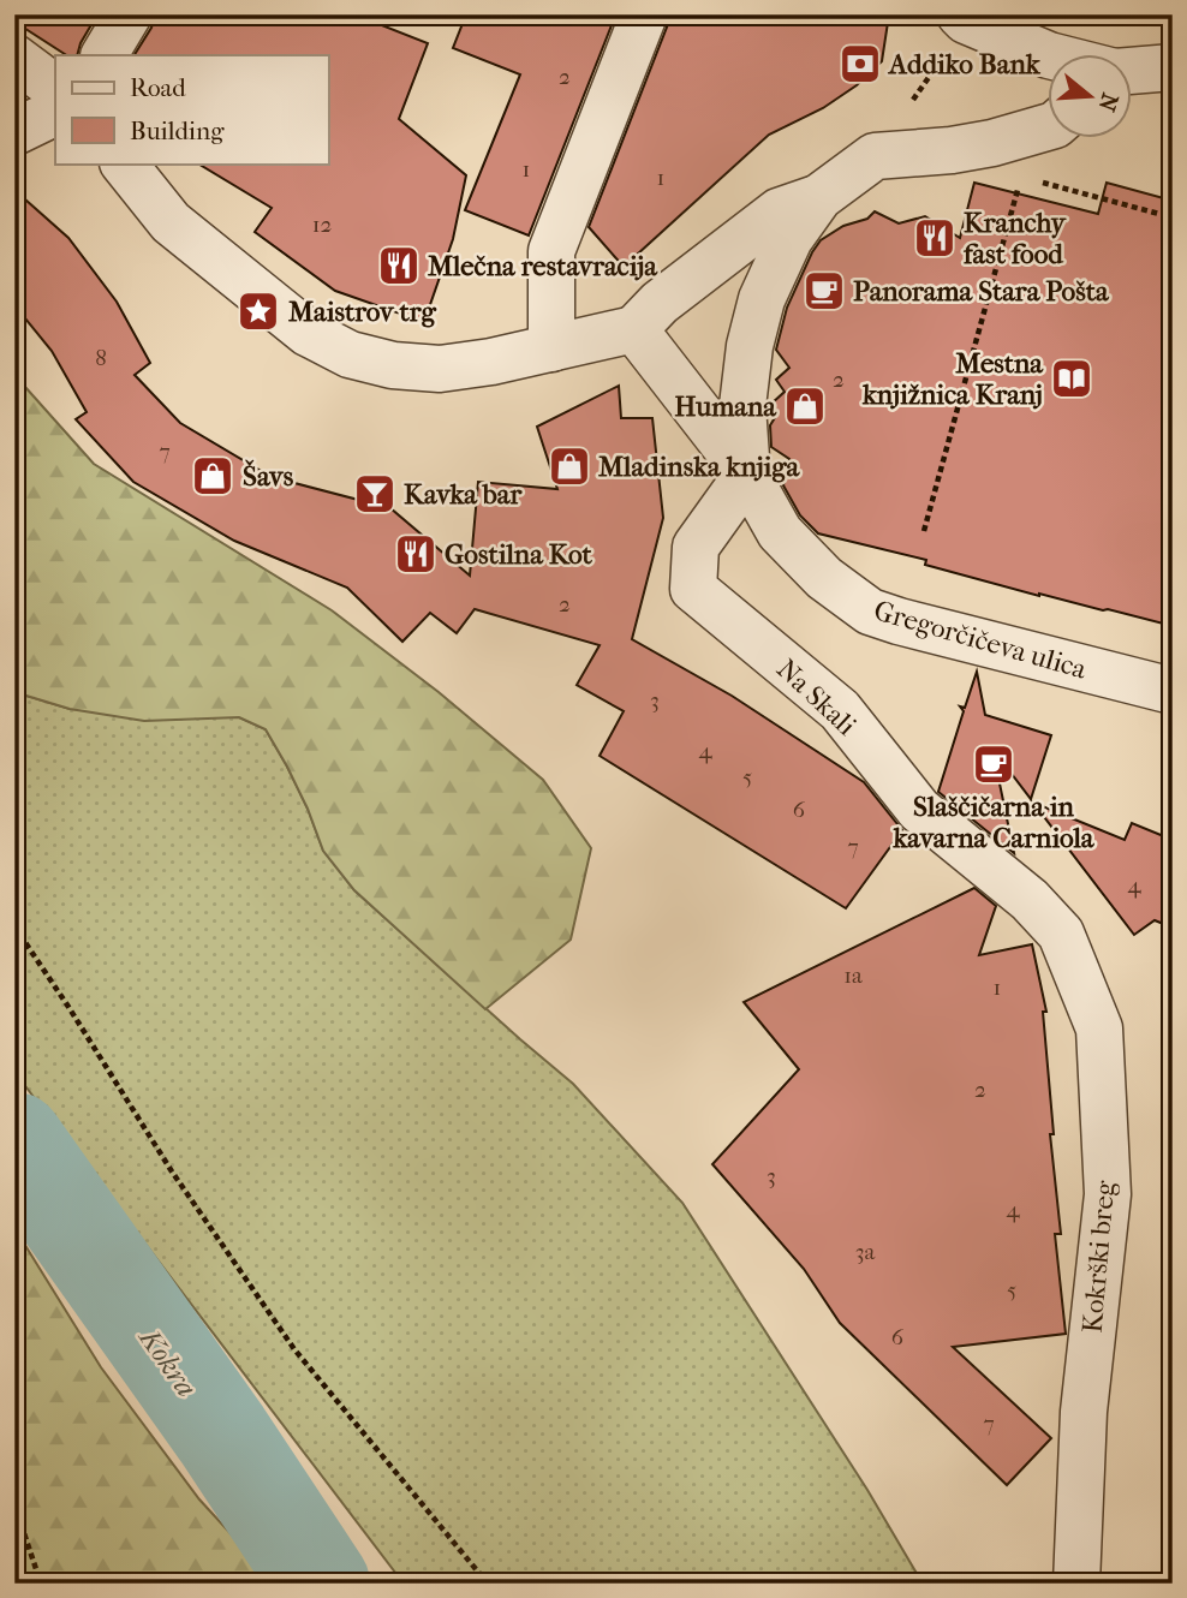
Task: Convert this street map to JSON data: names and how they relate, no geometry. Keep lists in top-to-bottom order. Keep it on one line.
{"streets":{"street":["Gregorčičeva ulica","Na Skali","Kokrški breg"]},"crossings":[["Gregorčičeva ulica","Na Skali"],["Na Skali","Kokrški breg"]],"water":["Kokra"],"places":{"bank":["Addiko Bank"],"restaurant":["Kranchy fast food","Mlečna restavracija","Gostilna Kot"],"cafe":["Panorama Stara Pošta","Slaščičarna in kavarna Carniola"],"place":["Maistrov trg"],"library":["Mestna knjižnica Kranj"],"shop":["Humana","Mladinska knjiga","Šavs"],"bar":["Kavka bar"]},"house_numbers":["2","1","1","12","8","2","7","2","3","4","5","6","7","4","1a","1","2","3","4","3a","5","6","7"],"legend":["Road","Building"],"north":"right"}
